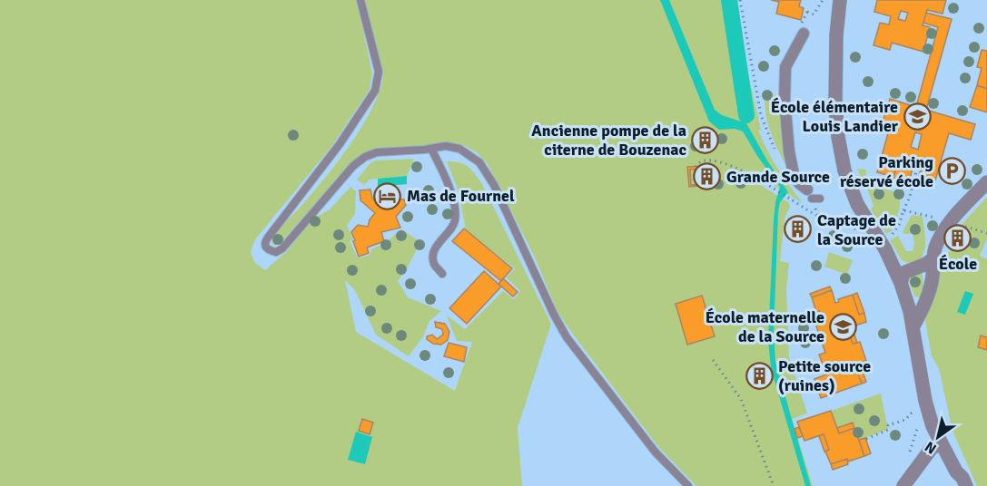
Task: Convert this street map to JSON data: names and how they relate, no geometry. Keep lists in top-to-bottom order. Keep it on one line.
{"places":{"school or university":["École élémentaire Louis Landier","École maternelle de la Source"],"building":["Ancienne pompe de la citerne de Bouzenac","Grande Source","Captage de la Source","École","Petite source (ruines)"],"parking":["Parking réservé école"],"hotel":["Mas de Fournel"]},"north":"bottom left"}
